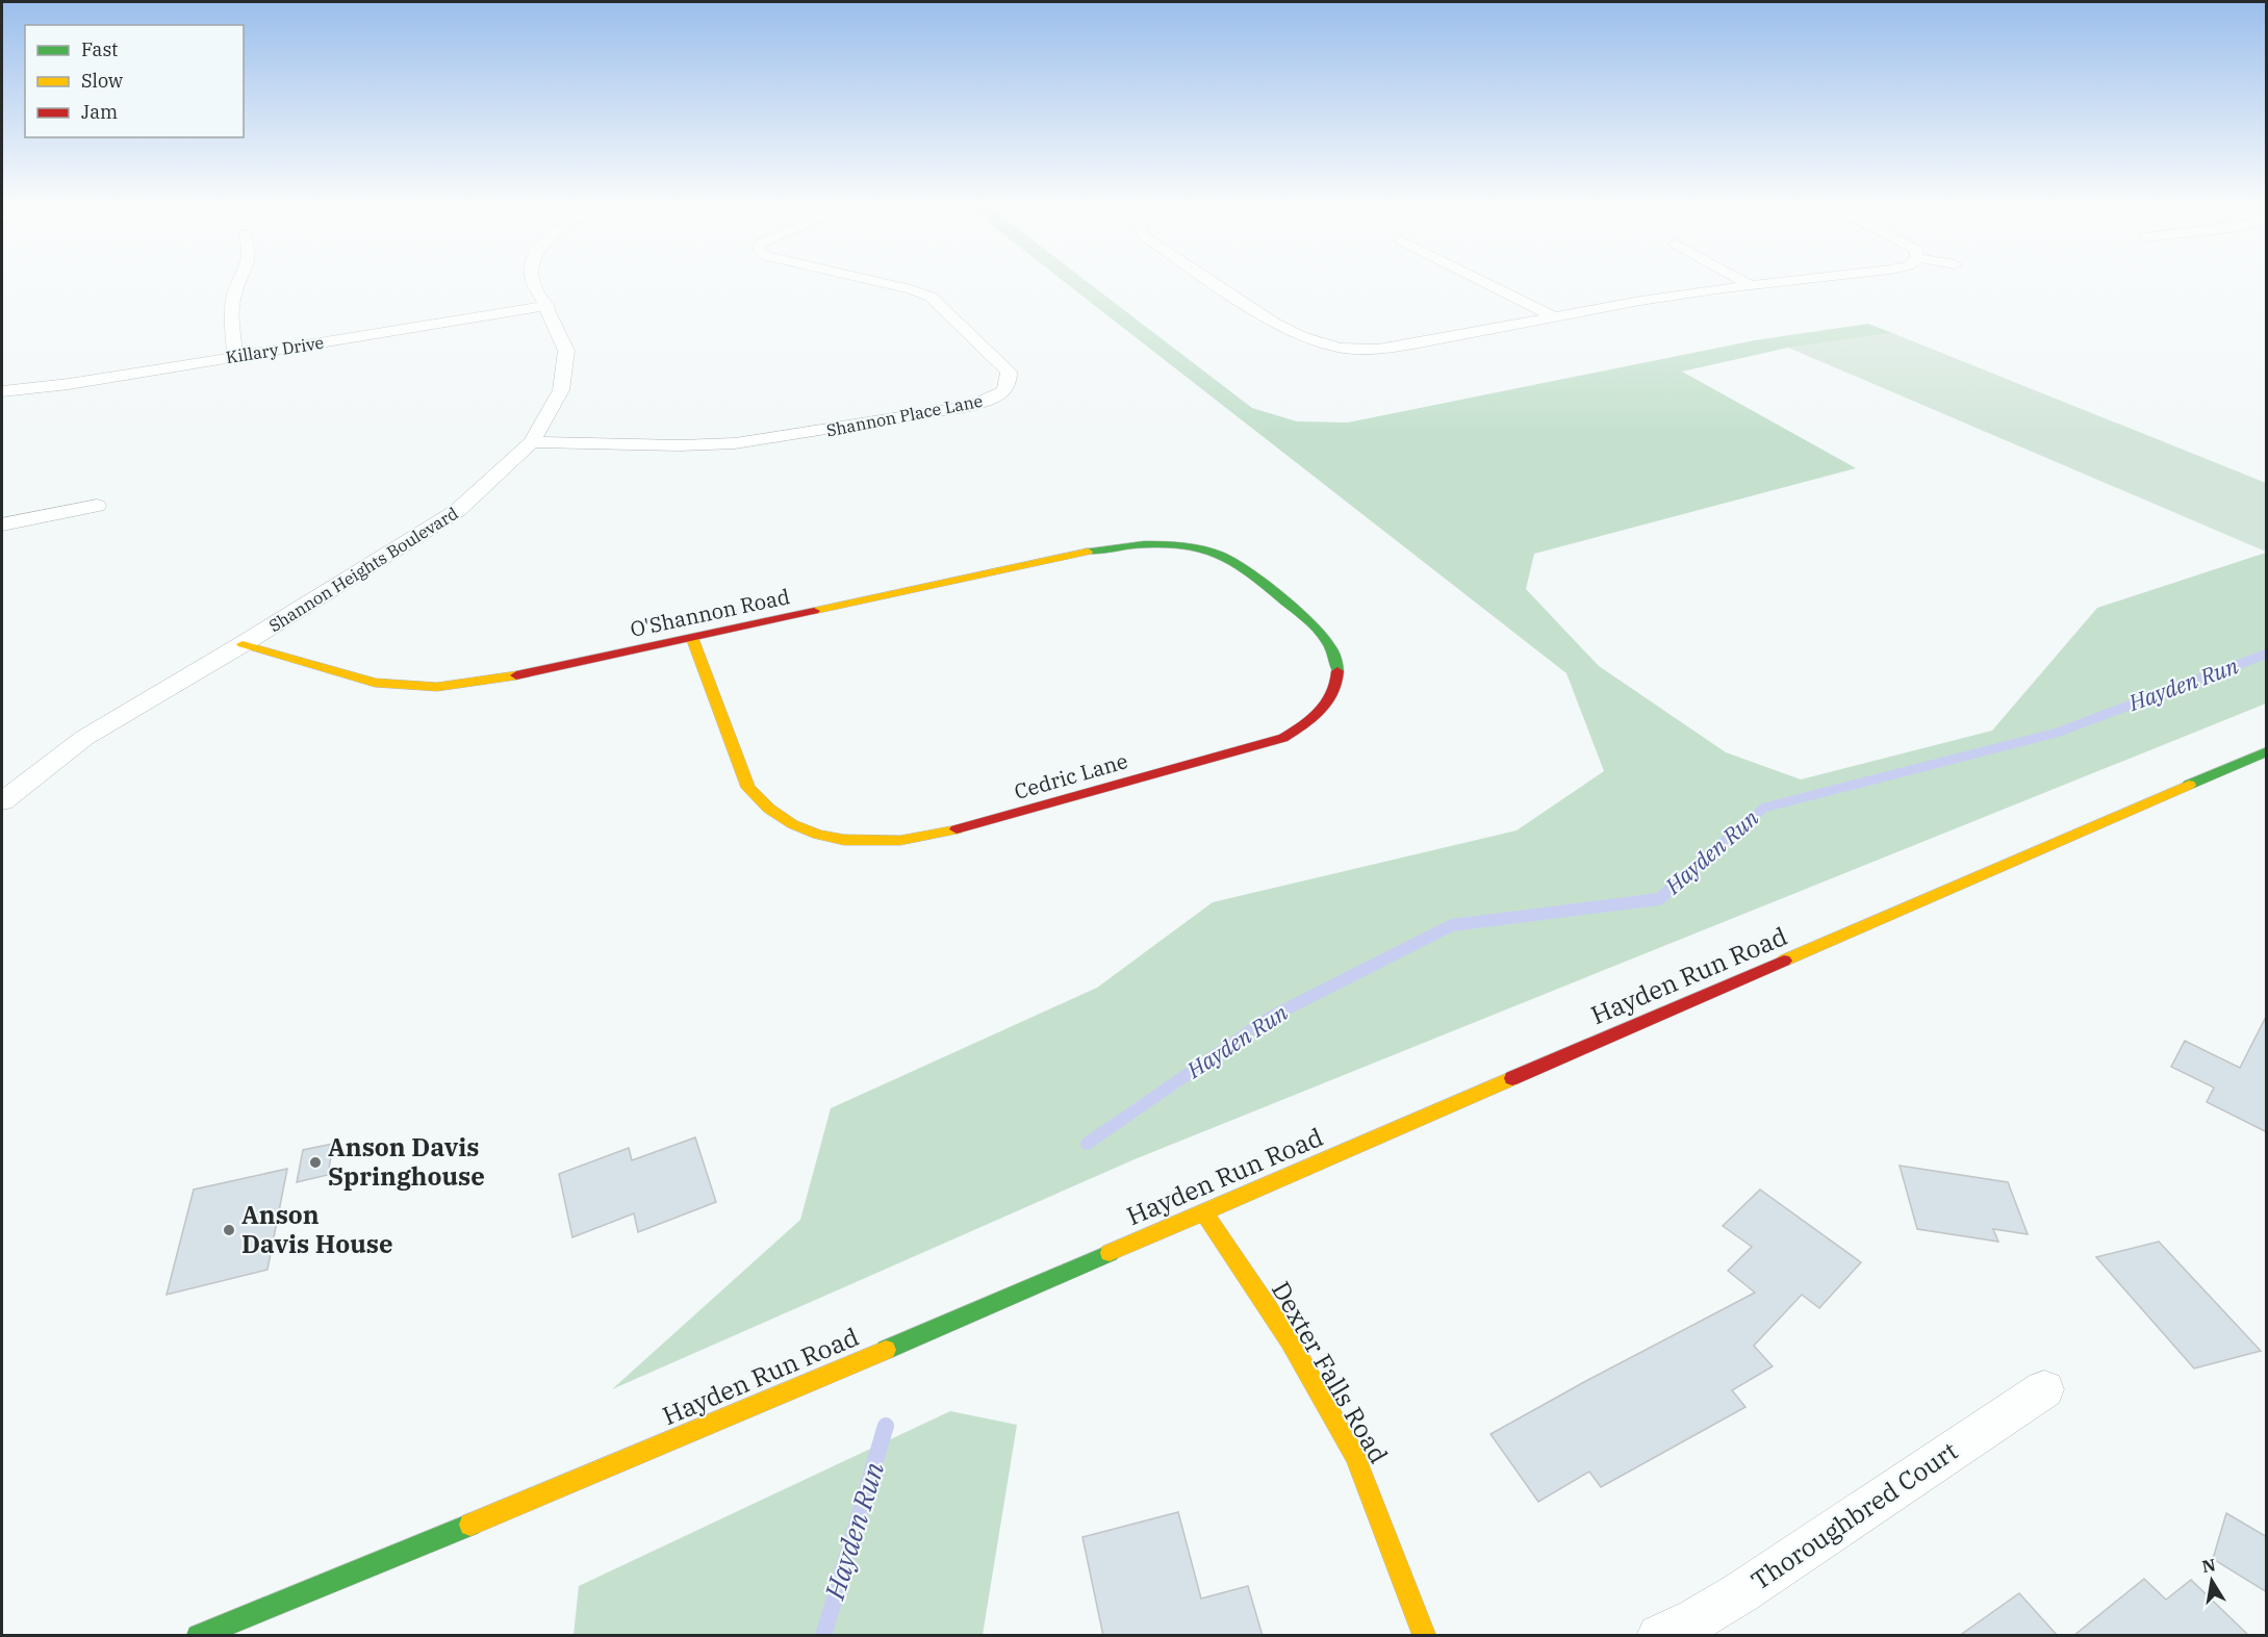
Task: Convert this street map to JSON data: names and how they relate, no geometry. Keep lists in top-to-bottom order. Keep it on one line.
{"streets":{"street":["Killary Drive","Shannon Place Lane","Shannon Heights Boulevard","O'Shannon Road","Cedric Lane","Hayden Run Road","Dexter Falls Road","Thoroughbred Court"]},"crossings":[["Killary Drive","Shannon Heights Boulevard"],["Shannon Place Lane","Shannon Heights Boulevard"],["Shannon Heights Boulevard","O'Shannon Road"],["O'Shannon Road","Cedric Lane"],["Hayden Run Road","Dexter Falls Road"]],"water":["Hayden Run"],"places":["Anson Davis Springhouse","Anson Davis House"],"legend":["Fast","Slow","Jam"],"north":"top"}
